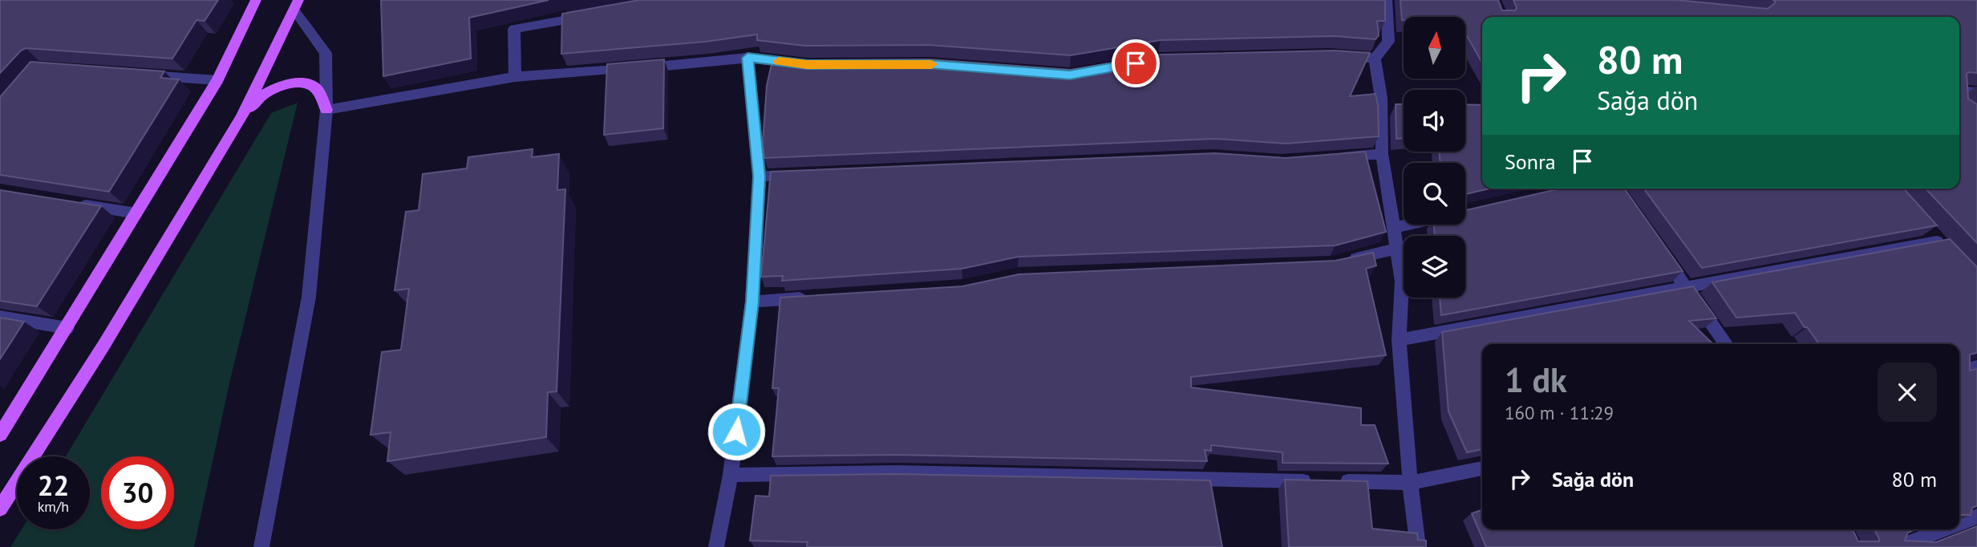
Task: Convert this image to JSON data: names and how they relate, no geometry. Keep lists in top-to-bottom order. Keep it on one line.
{"north":"top","page":{"turn":["80 m","Sağa dön"],"then":"Sonra","heading":["1 dk","160 m · 11:29"],"list":[{"name":"Sağa dön","value":"80 m"}],"speed":"22 km/h","limit":"30"}}
